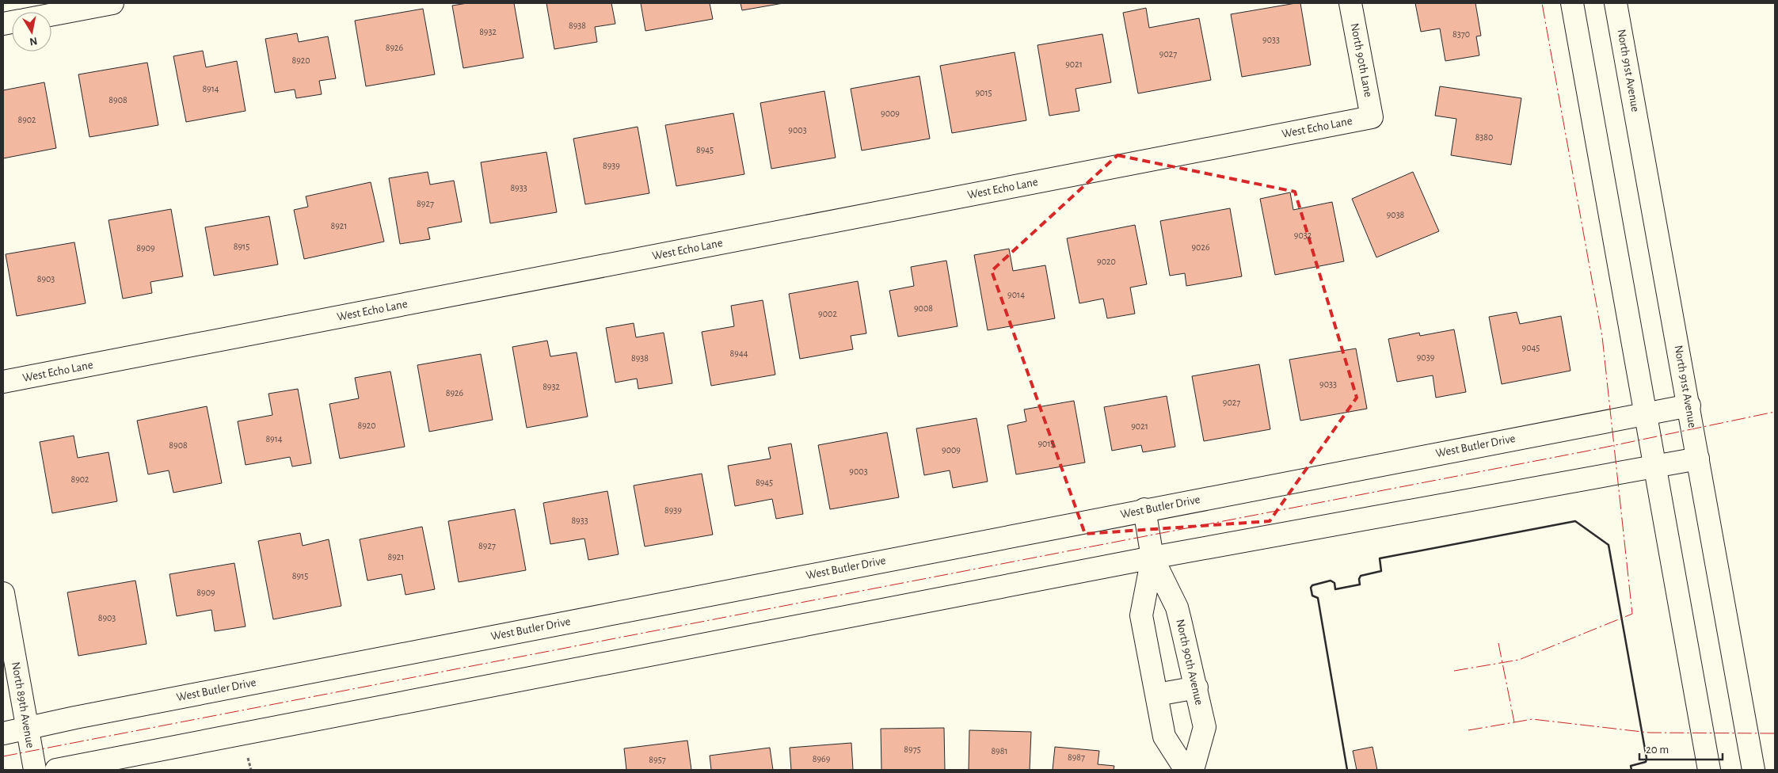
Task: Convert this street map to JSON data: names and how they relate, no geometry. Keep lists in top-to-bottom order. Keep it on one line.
{"streets":{"street":["North 90th Lane","North 91st Avenue","West Echo Lane","West Butler Drive","North 90th Avenue","North 89th Avenue"]},"crossings":[["North 90th Lane","West Echo Lane"],["North 91st Avenue","West Butler Drive"],["West Butler Drive","North 90th Avenue"],["West Butler Drive","North 89th Avenue"]],"house_numbers":["8938","8932","8370","9033","8926","9027","8920","9021","8914","9015","8908","9009","8902","9003","8380","8945","8939","8933","8927","9038","8921","9032","8915","9026","8909","9020","8903","9014","9008","9002","9045","8944","9039","8938","9033","8932","8926","9027","8920","9021","8914","9015","8908","9009","9003","8902","8945","8939","8933","8927","8921","8915","8909","8903","8975","8981","8987","8969","8957"],"scale_bar":"20 m","north":"bottom"}
